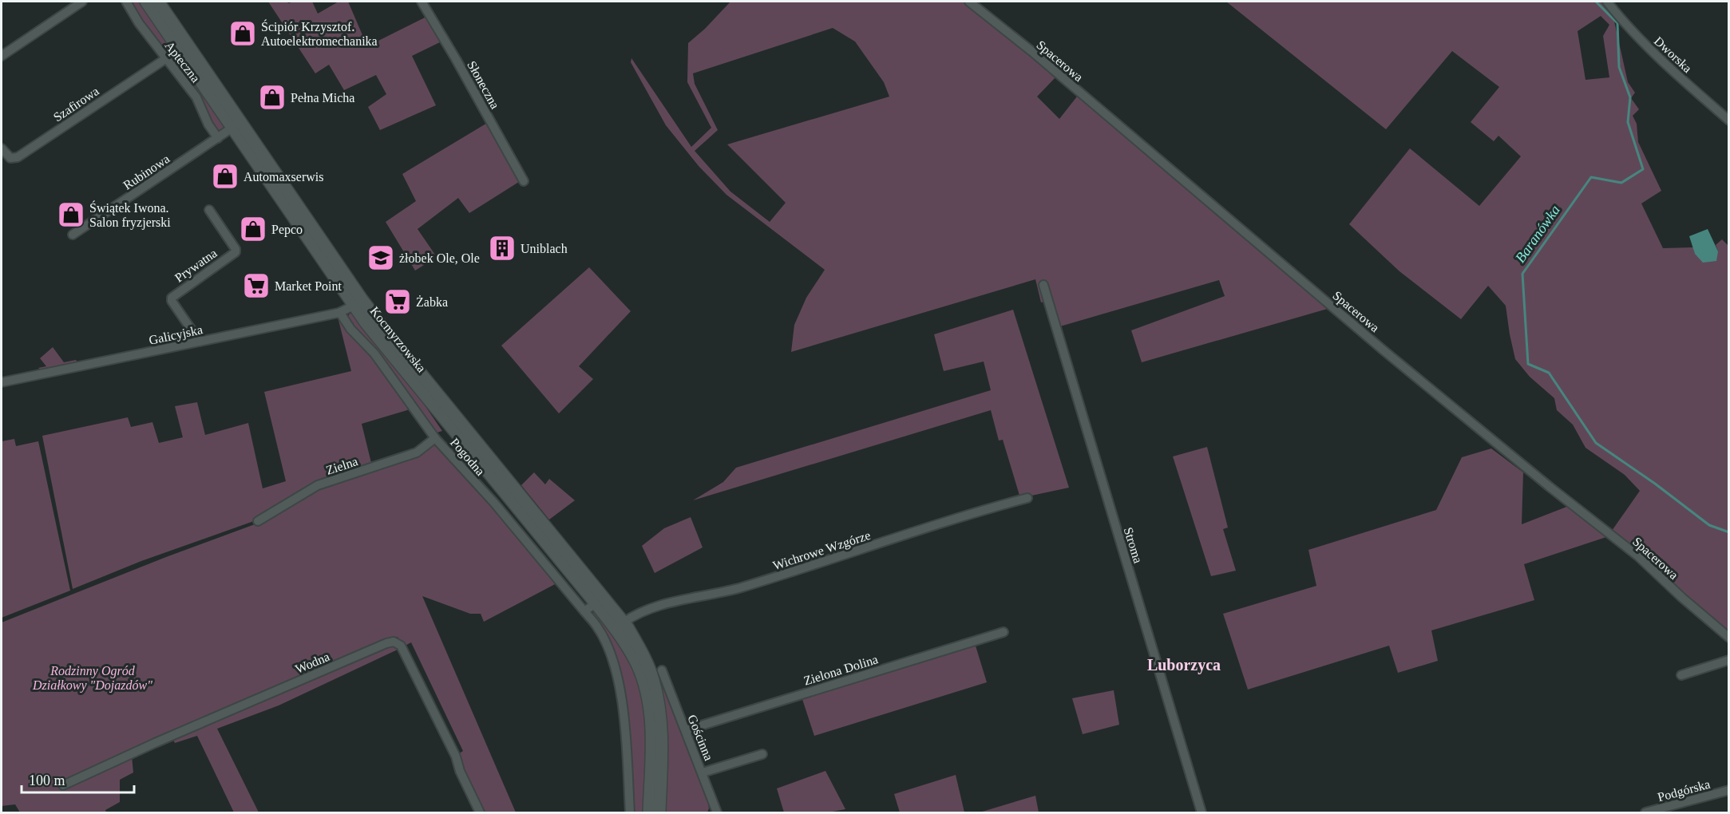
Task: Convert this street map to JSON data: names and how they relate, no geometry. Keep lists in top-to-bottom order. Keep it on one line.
{"streets":{"main road":["Kocmyrzowska"],"street":["Dworska","Spacerowa","Apteczna","Słoneczna","Szafirowa","Rubinowa","Prywatna","Galicyjska","Pogodna","Zielna","Stroma","Wichrowe Wzgórze","Wodna","Zielona Dolina","Gościnna","Podgórska"]},"crossings":[["Apteczna","Szafirowa"],["Apteczna","Rubinowa"],["Rubinowa","Kocmyrzowska"],["Prywatna","Galicyjska"],["Galicyjska","Kocmyrzowska"],["Galicyjska","Pogodna"],["Pogodna","Zielna"],["Zielona Dolina","Gościnna"]],"districts":["Luborzyca"],"water":["Baranówka"],"parks":["Rodzinny Ogród Działkowy \"Dojazdów\""],"places":{"shop":["Ścipiór Krzysztof. Autoelektromechanika","Pełna Micha","Automaxserwis","Świątek Iwona. Salon fryzjerski","Pepco"],"building":["Uniblach"],"school or university":["żłobek Ole, Ole"],"supermarket":["Market Point","Żabka"]},"scale_bar":"100 m"}
